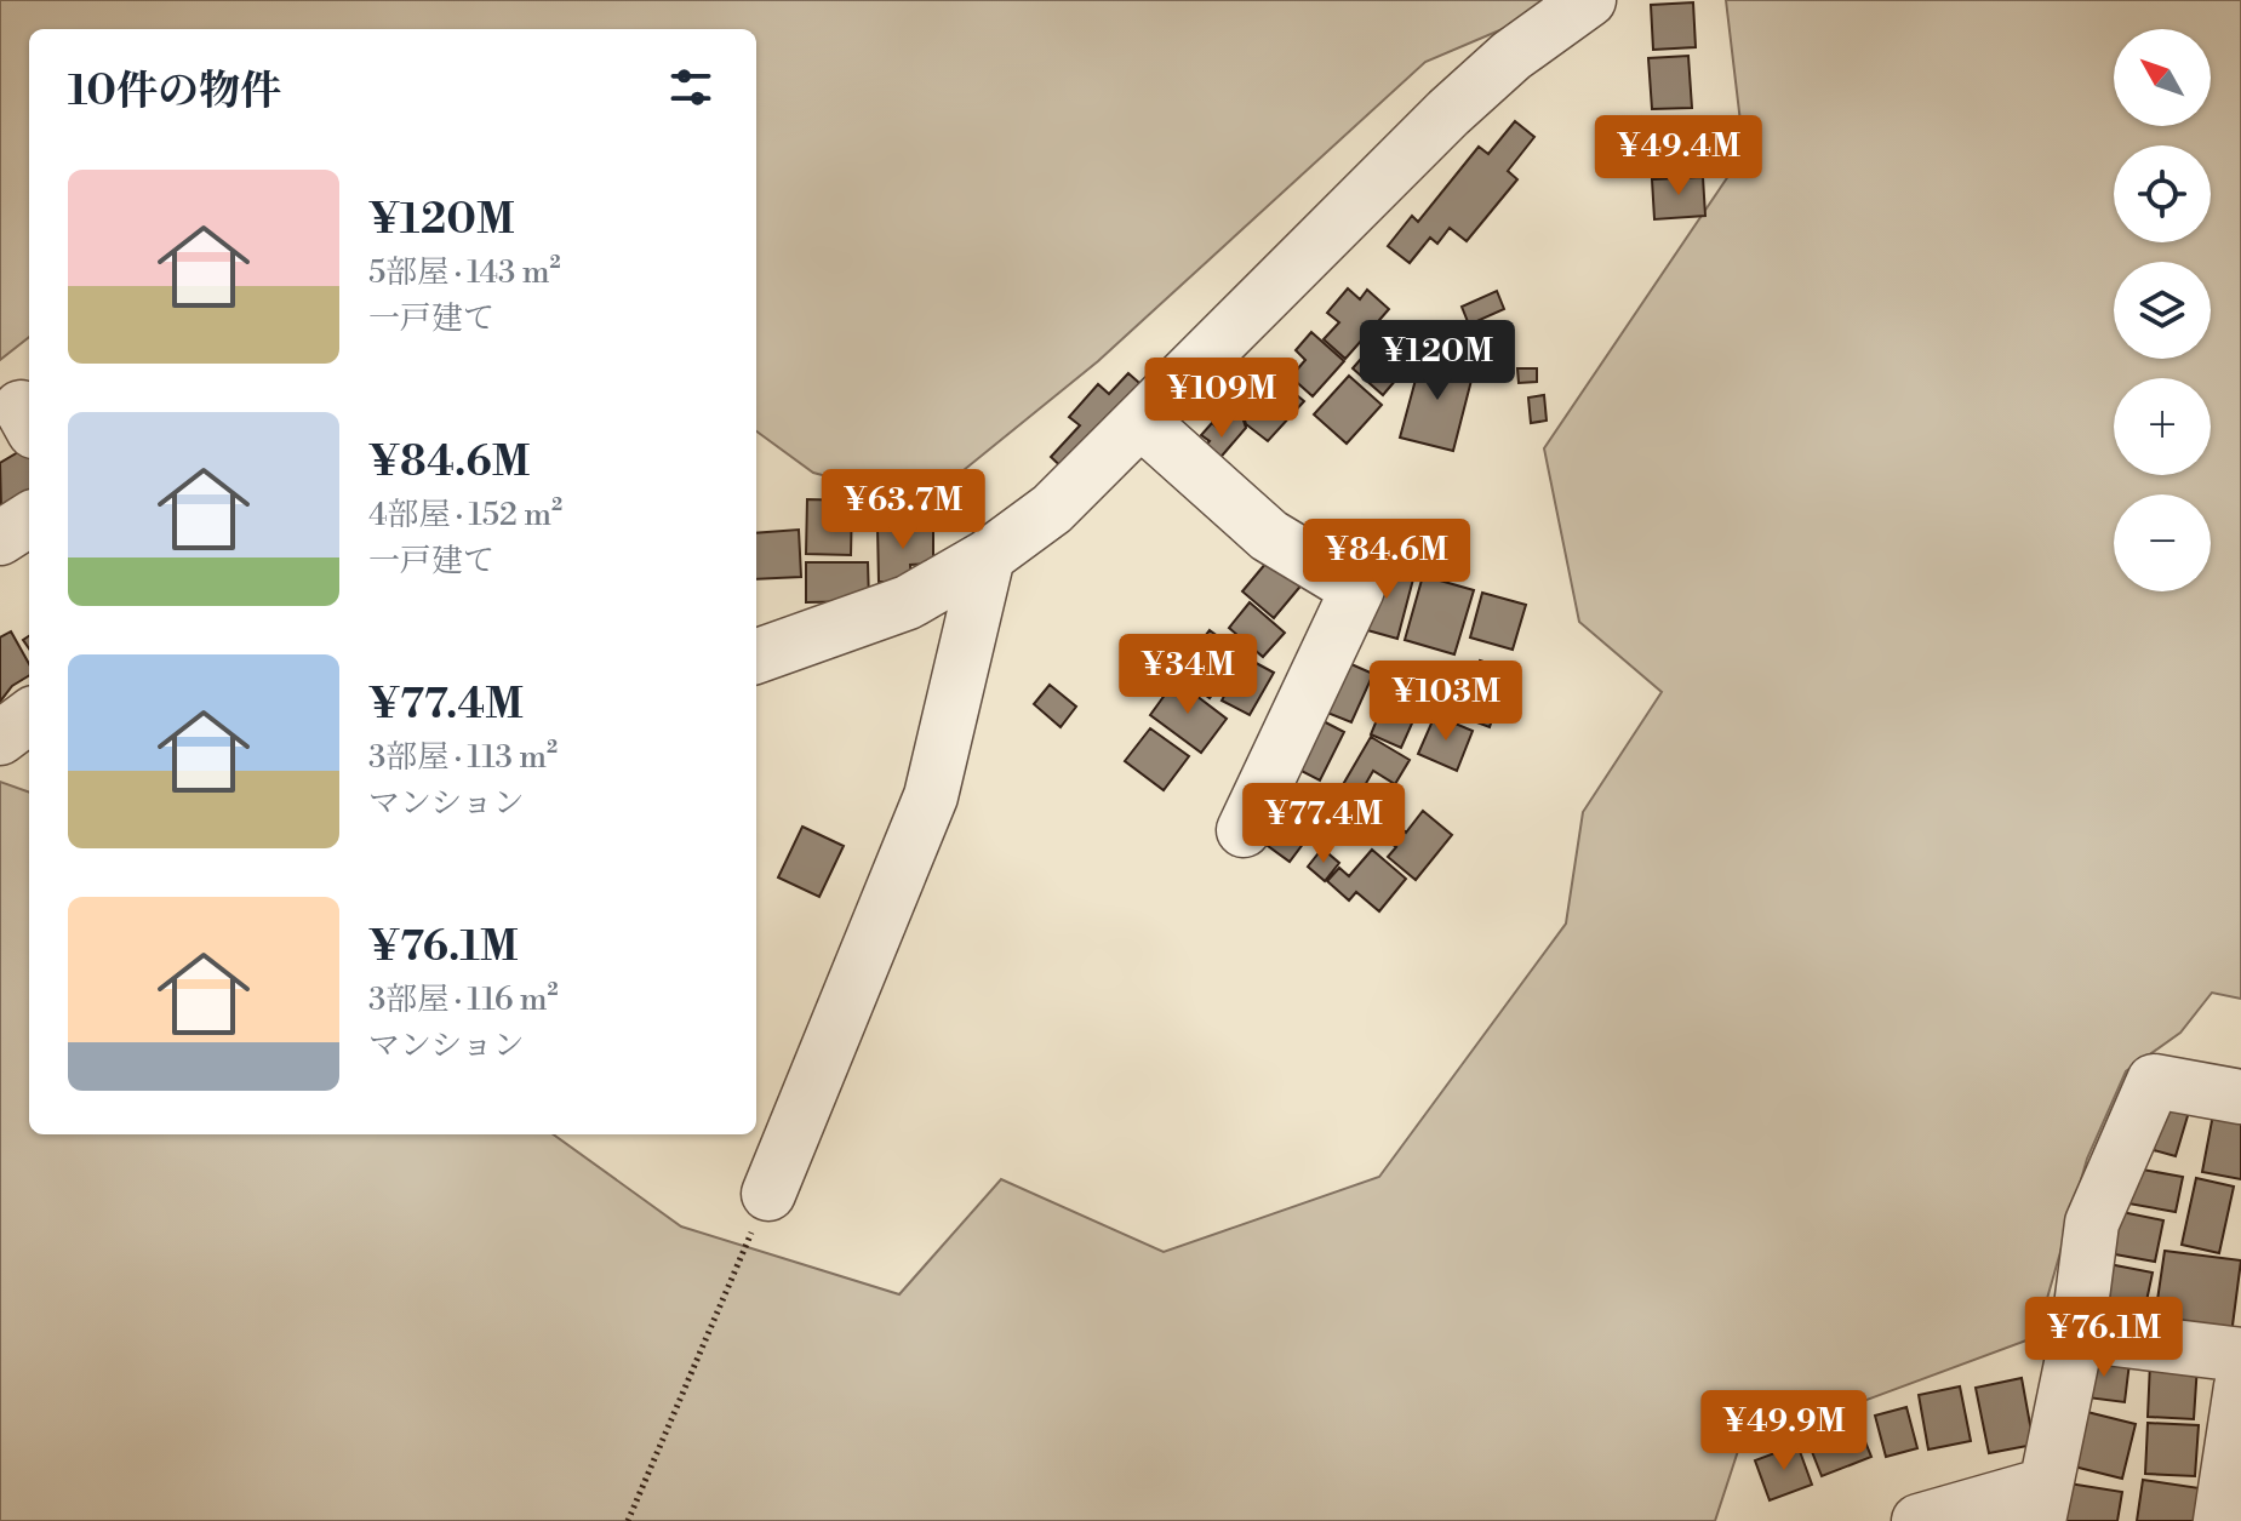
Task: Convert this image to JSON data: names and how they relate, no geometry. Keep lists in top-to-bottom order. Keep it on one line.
{"north":"top left","page":{"map_buttons":["+","−"],"heading":"10件の物件","price":["¥49.4M","¥120M","¥109M","¥63.7M","¥84.6M","¥34M","¥103M","¥77.4M","¥76.1M","¥49.9M"],"list":[{"name":"¥120M","note":"5部屋 · 143 m² · 一戸建て"},{"name":"¥84.6M","note":"4部屋 · 152 m² · 一戸建て"},{"name":"¥77.4M","note":"3部屋 · 113 m² · マンション"},{"name":"¥76.1M","note":"3部屋 · 116 m² · マンション"}]}}
